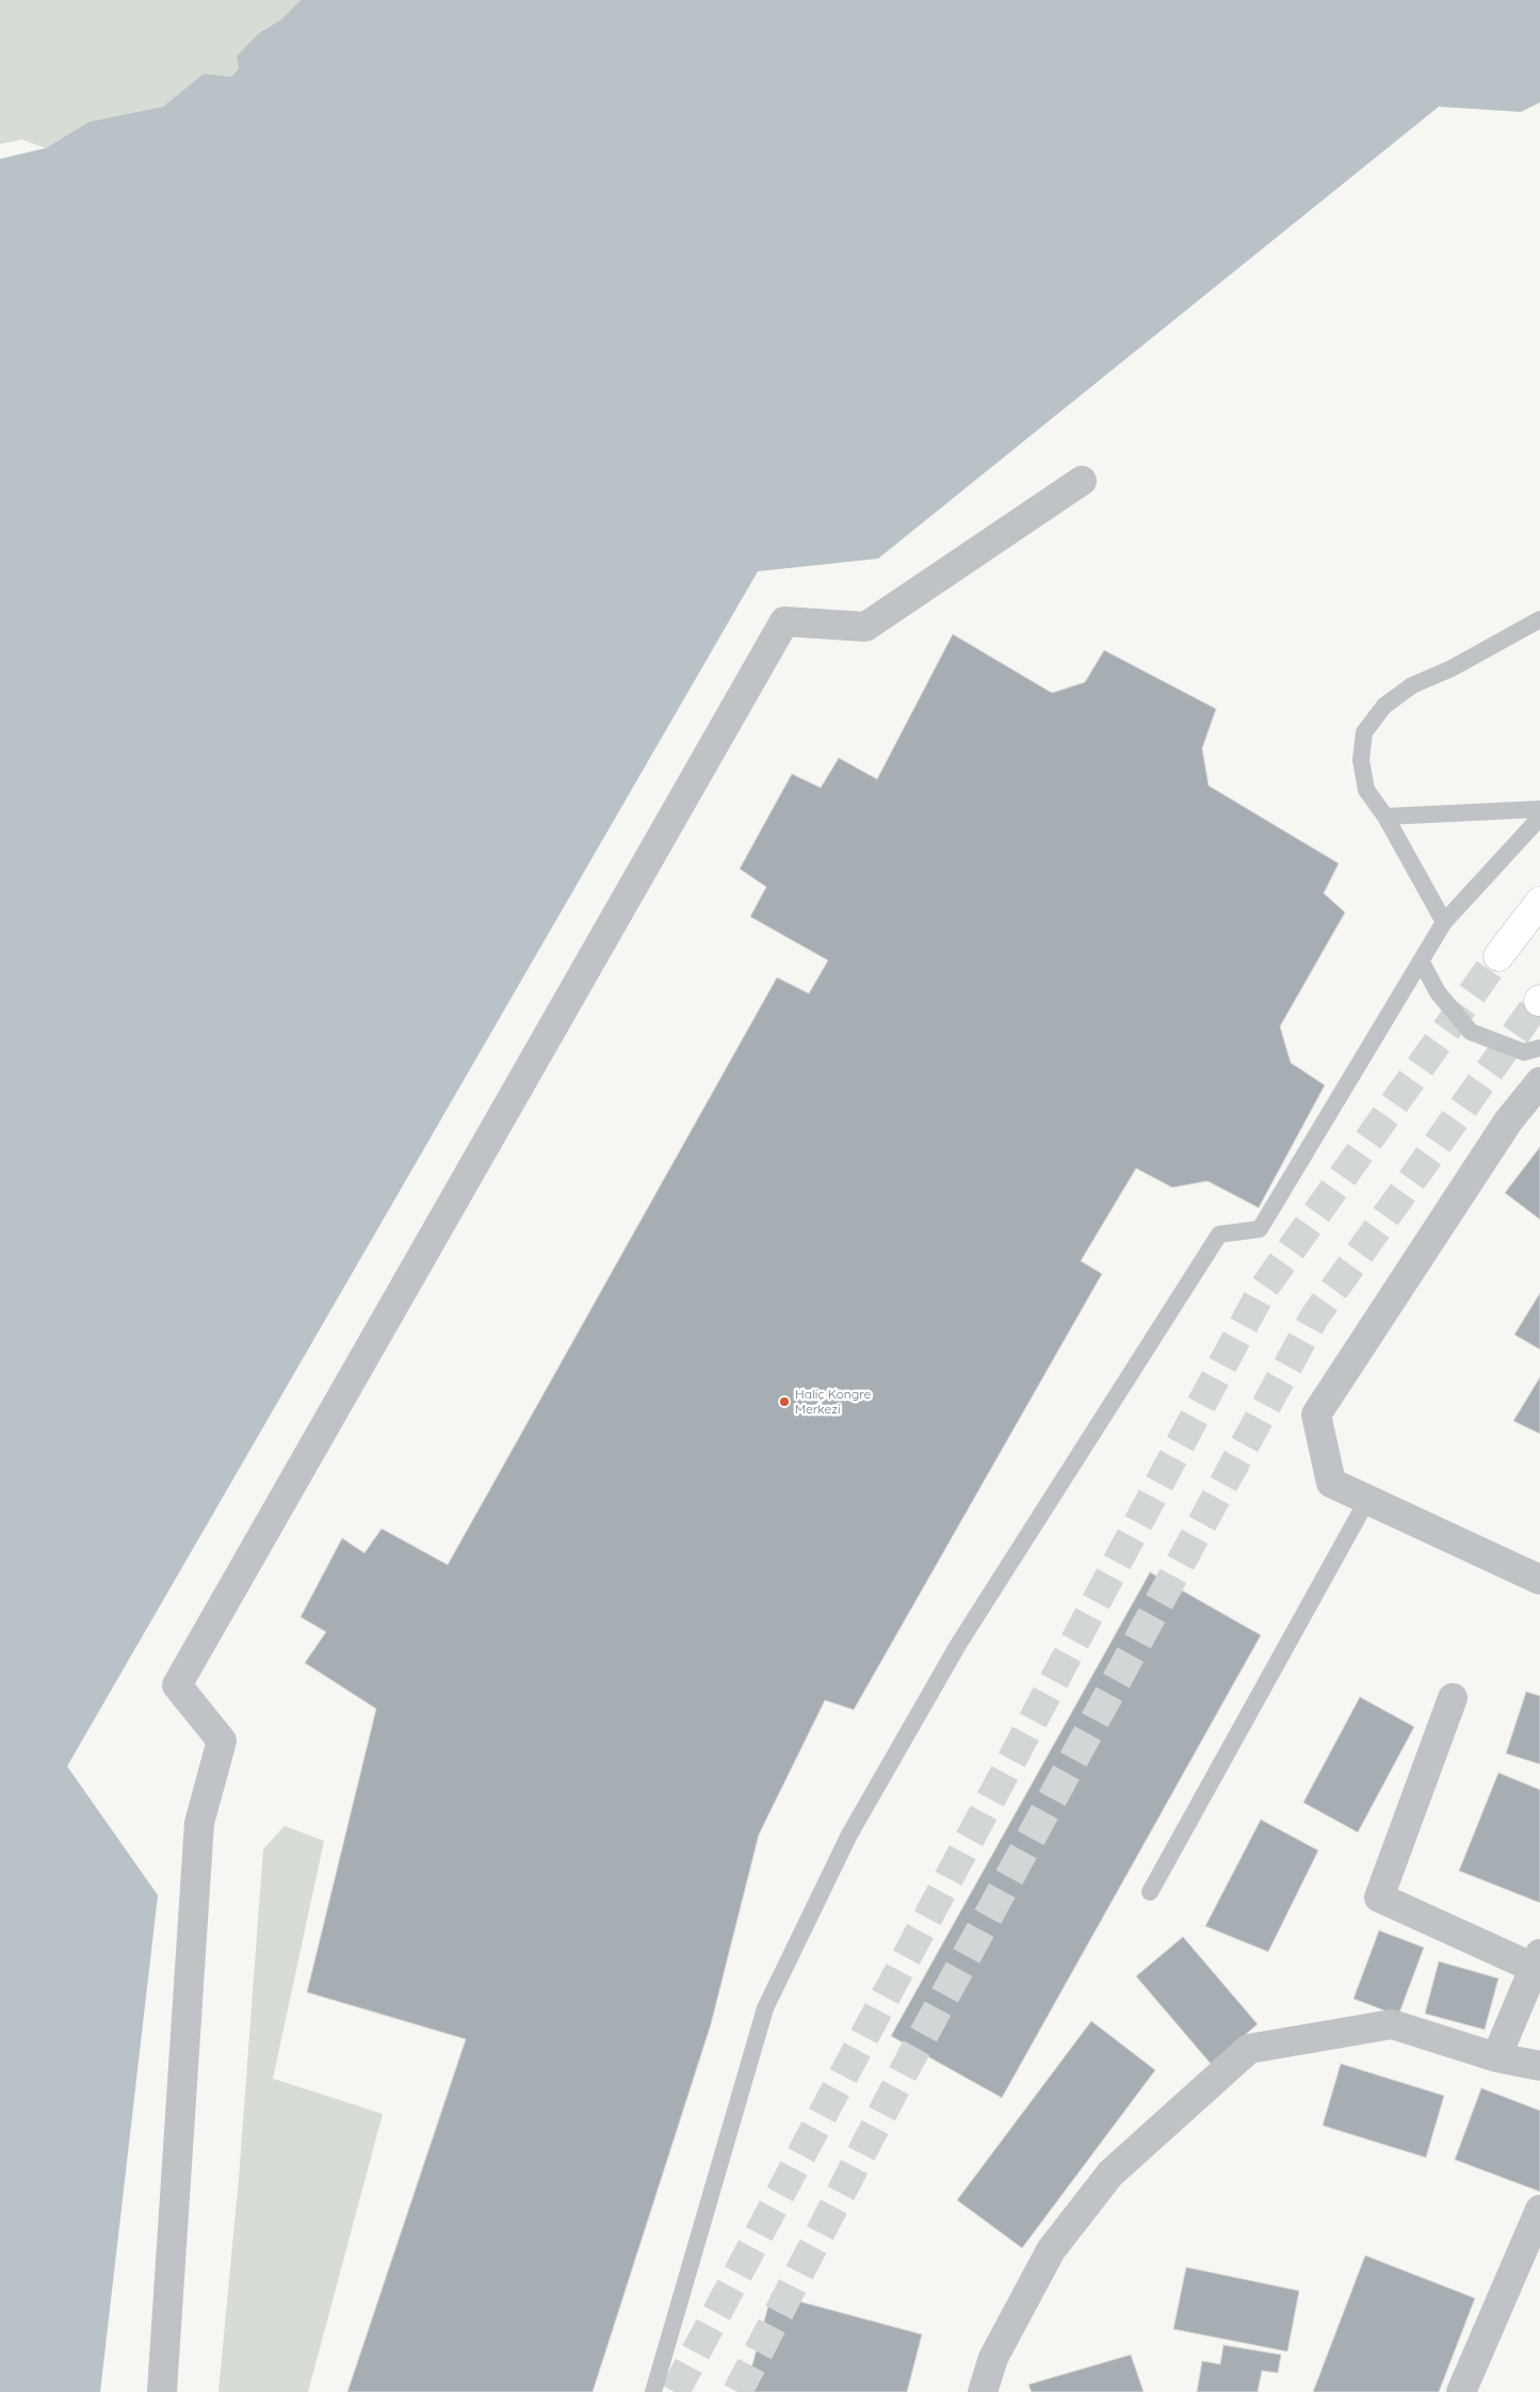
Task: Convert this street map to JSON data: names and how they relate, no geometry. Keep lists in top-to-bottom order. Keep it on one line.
{"places":["Haliç Kongre Merkezi"]}
